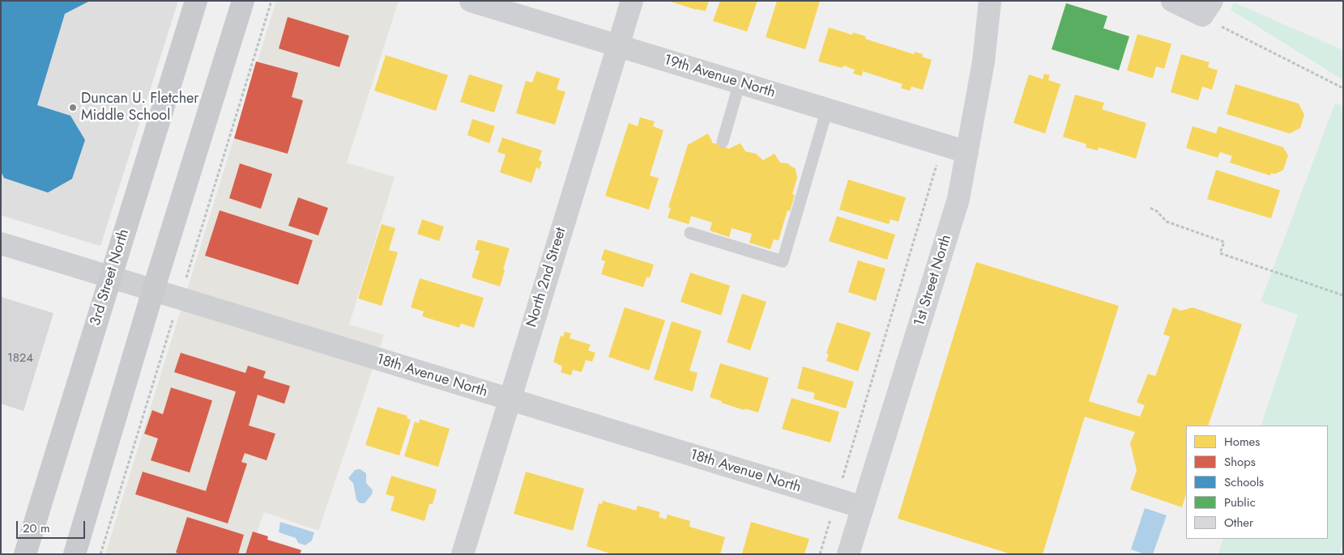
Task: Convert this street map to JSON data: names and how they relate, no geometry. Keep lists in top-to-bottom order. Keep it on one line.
{"streets":{"main road":["3rd Street North"],"street":["19th Avenue North","North 2nd Street","1st Street North","18th Avenue North"]},"crossings":[["19th Avenue North","North 2nd Street"],["19th Avenue North","1st Street North"],["3rd Street North","18th Avenue North"],["North 2nd Street","18th Avenue North"],["1st Street North","18th Avenue North"]],"places":["Duncan U. Fletcher Middle School"],"house_numbers":["1824"],"legend":["Homes","Shops","Schools","Public","Other"],"scale_bar":"20 m"}
